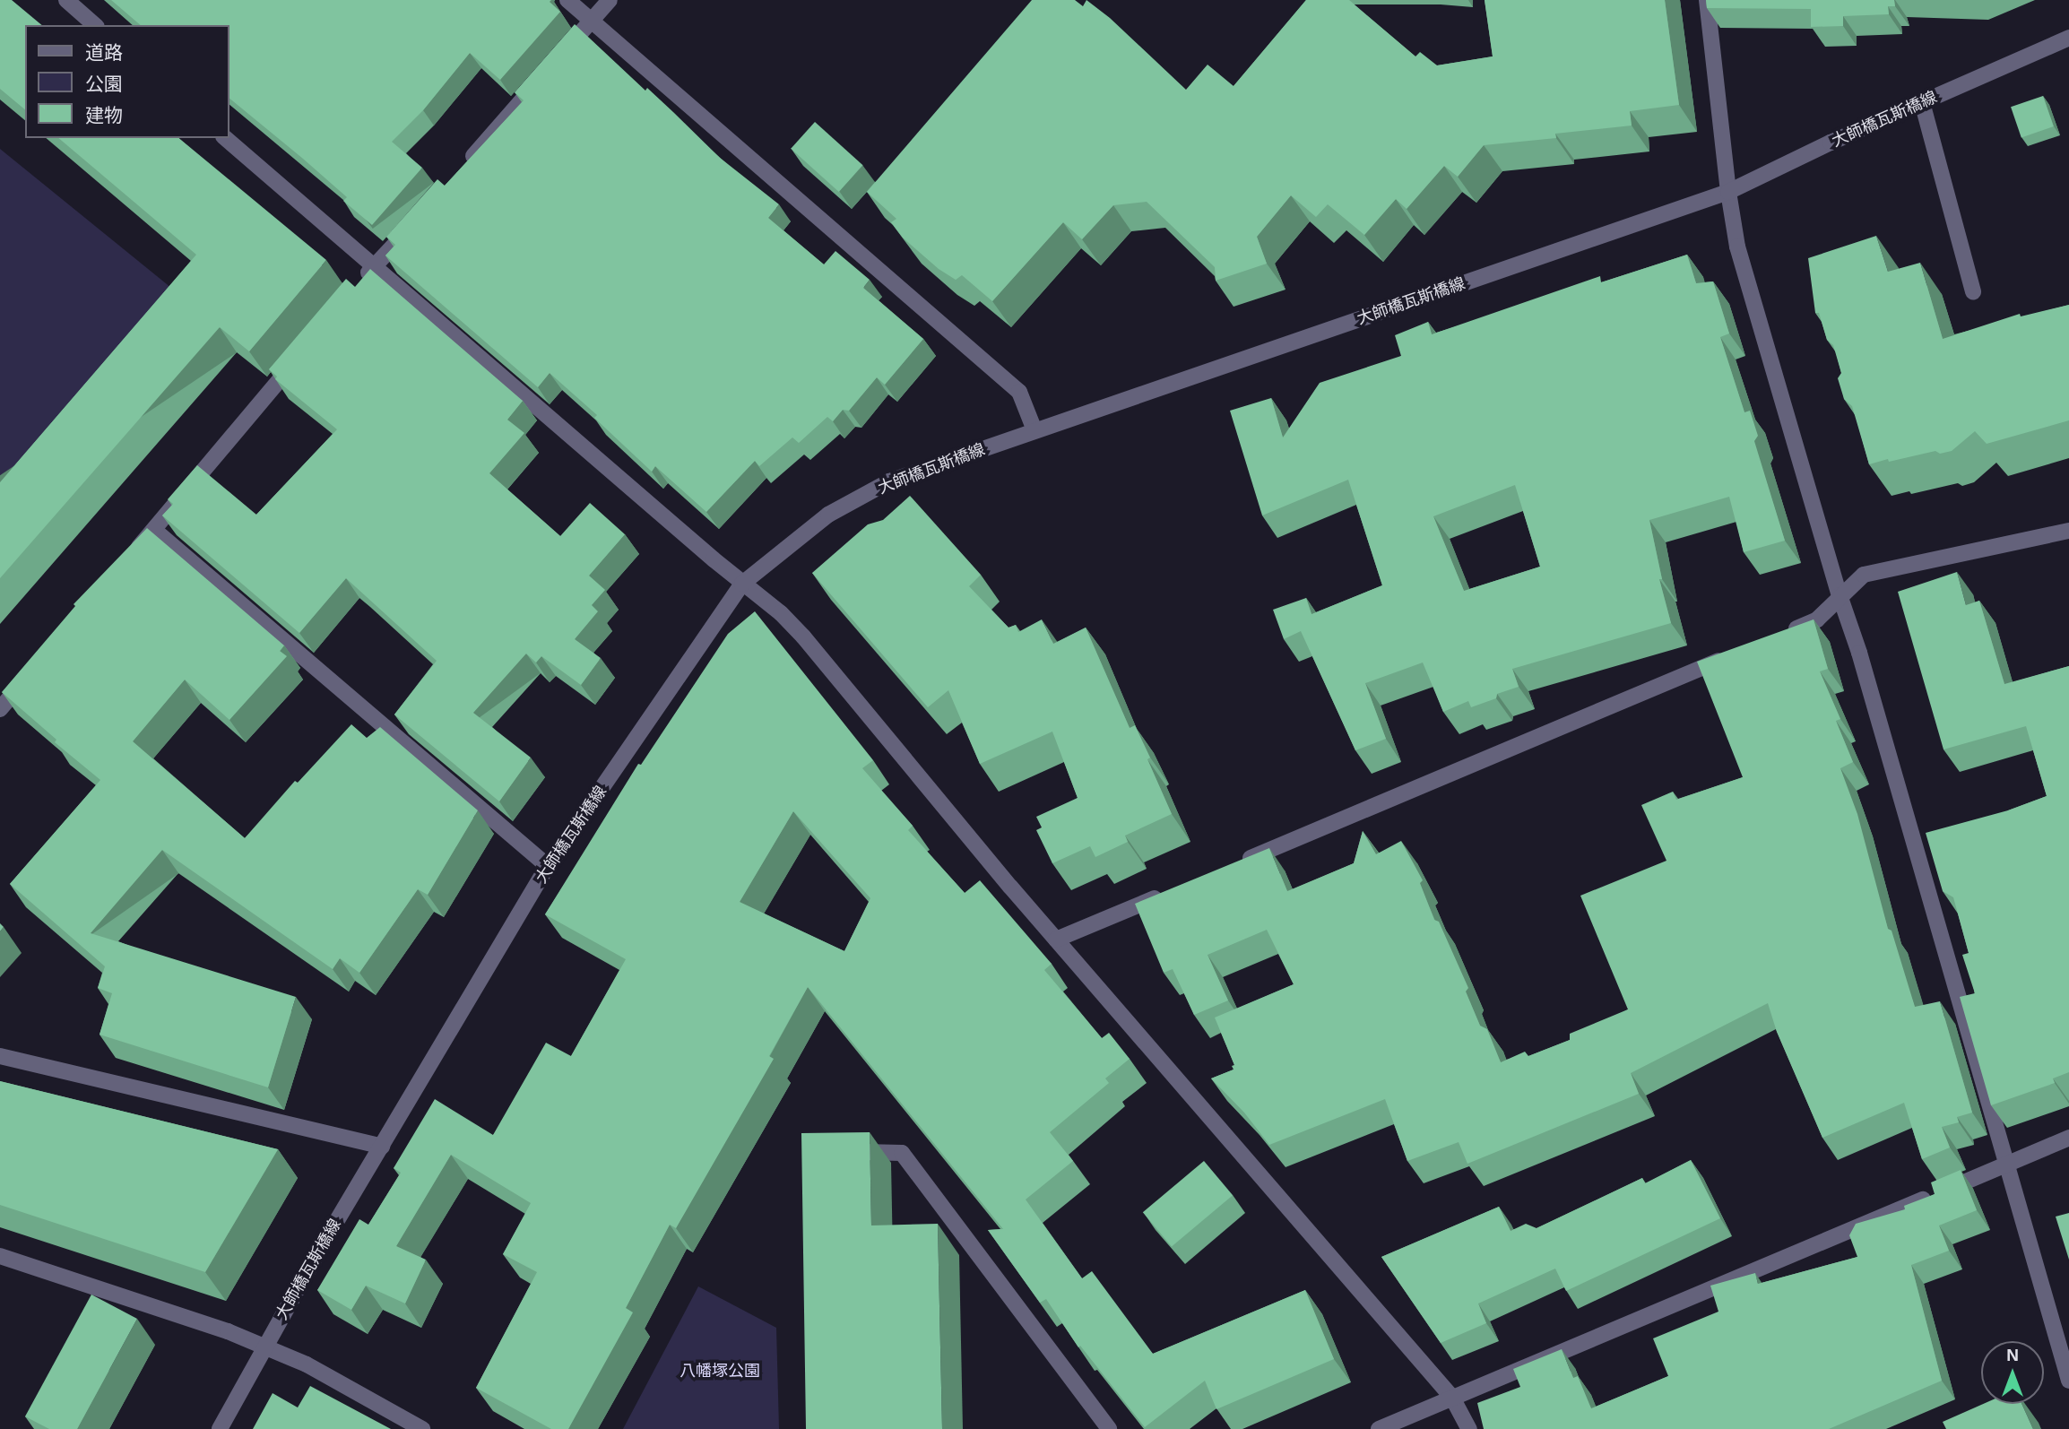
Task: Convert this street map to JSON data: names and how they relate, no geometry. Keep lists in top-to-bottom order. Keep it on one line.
{"streets":{"street":["大師橋瓦斯橋線"]},"parks":["八幡塚公園"],"legend":["道路","公園","建物"],"north":"top"}
